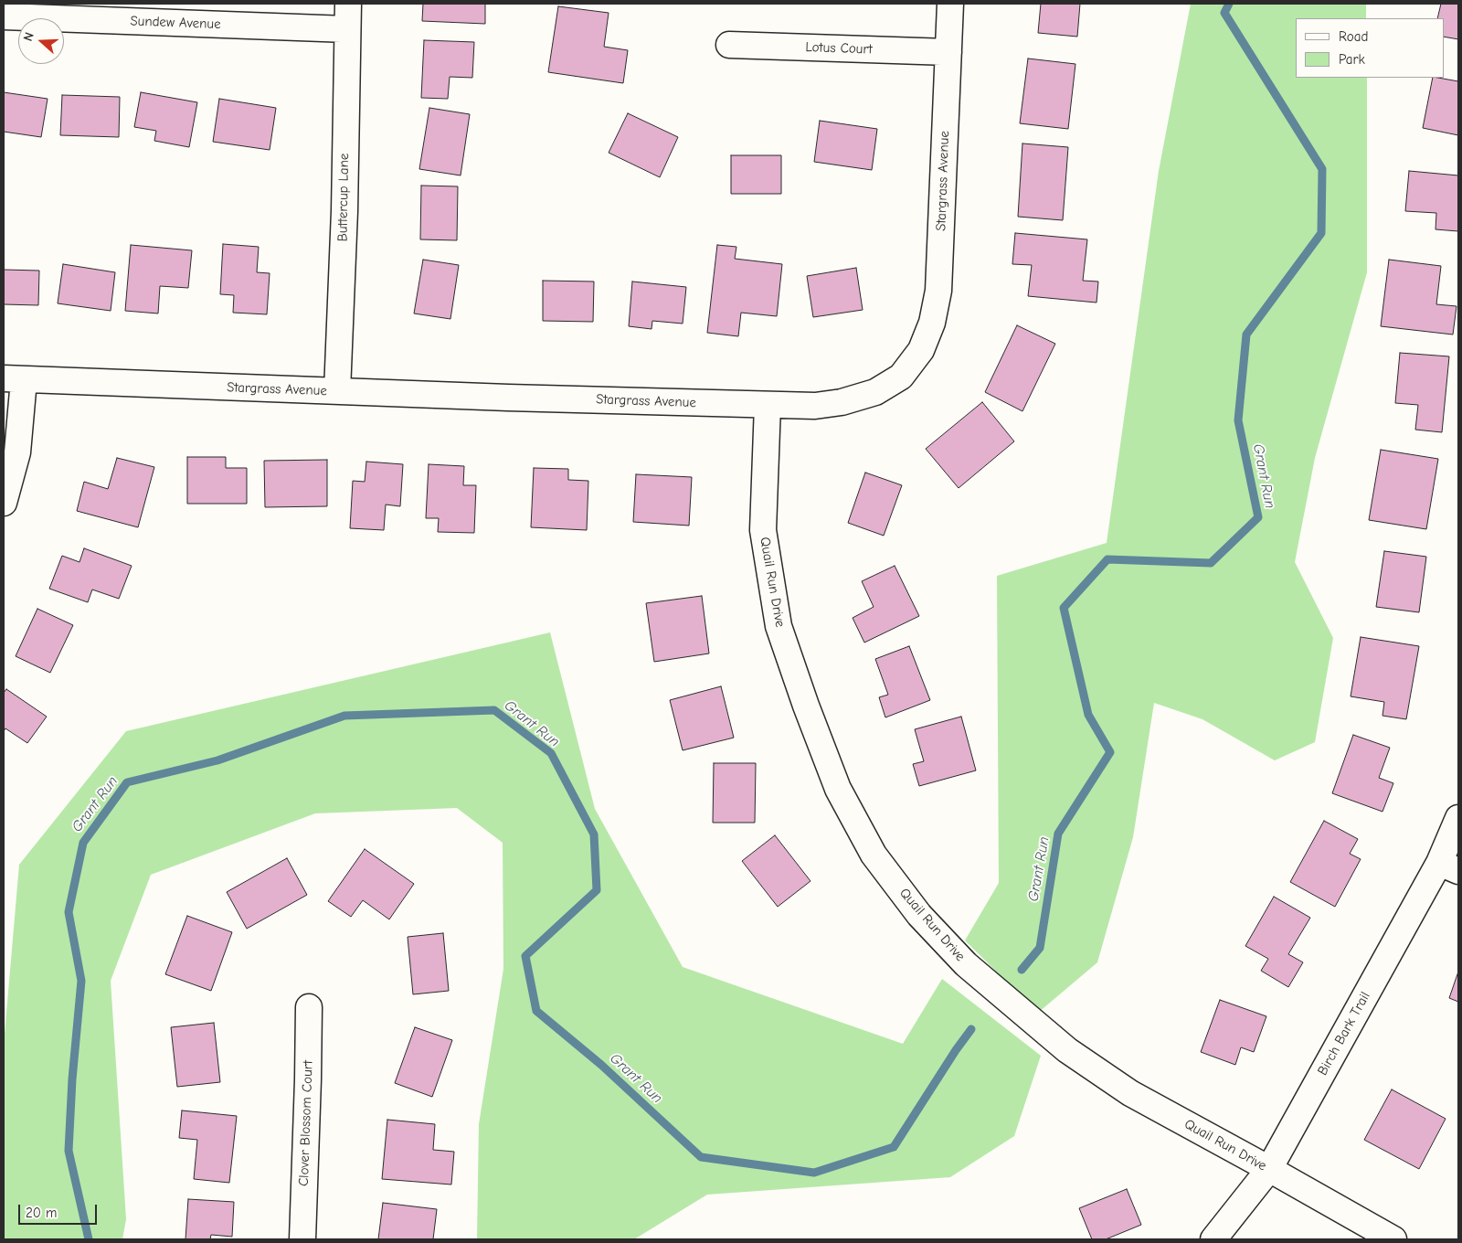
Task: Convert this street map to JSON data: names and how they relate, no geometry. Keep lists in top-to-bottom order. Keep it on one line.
{"streets":{"street":["Sundew Avenue","Lotus Court","Stargrass Avenue","Buttercup Lane","Quail Run Drive","Birch Bark Trail","Clover Blossom Court"]},"crossings":[["Sundew Avenue","Buttercup Lane"],["Lotus Court","Stargrass Avenue"],["Stargrass Avenue","Buttercup Lane"],["Stargrass Avenue","Quail Run Drive"],["Quail Run Drive","Birch Bark Trail"]],"water":["Grant Run"],"legend":["Road","Park"],"scale_bar":"20 m","north":"left"}
